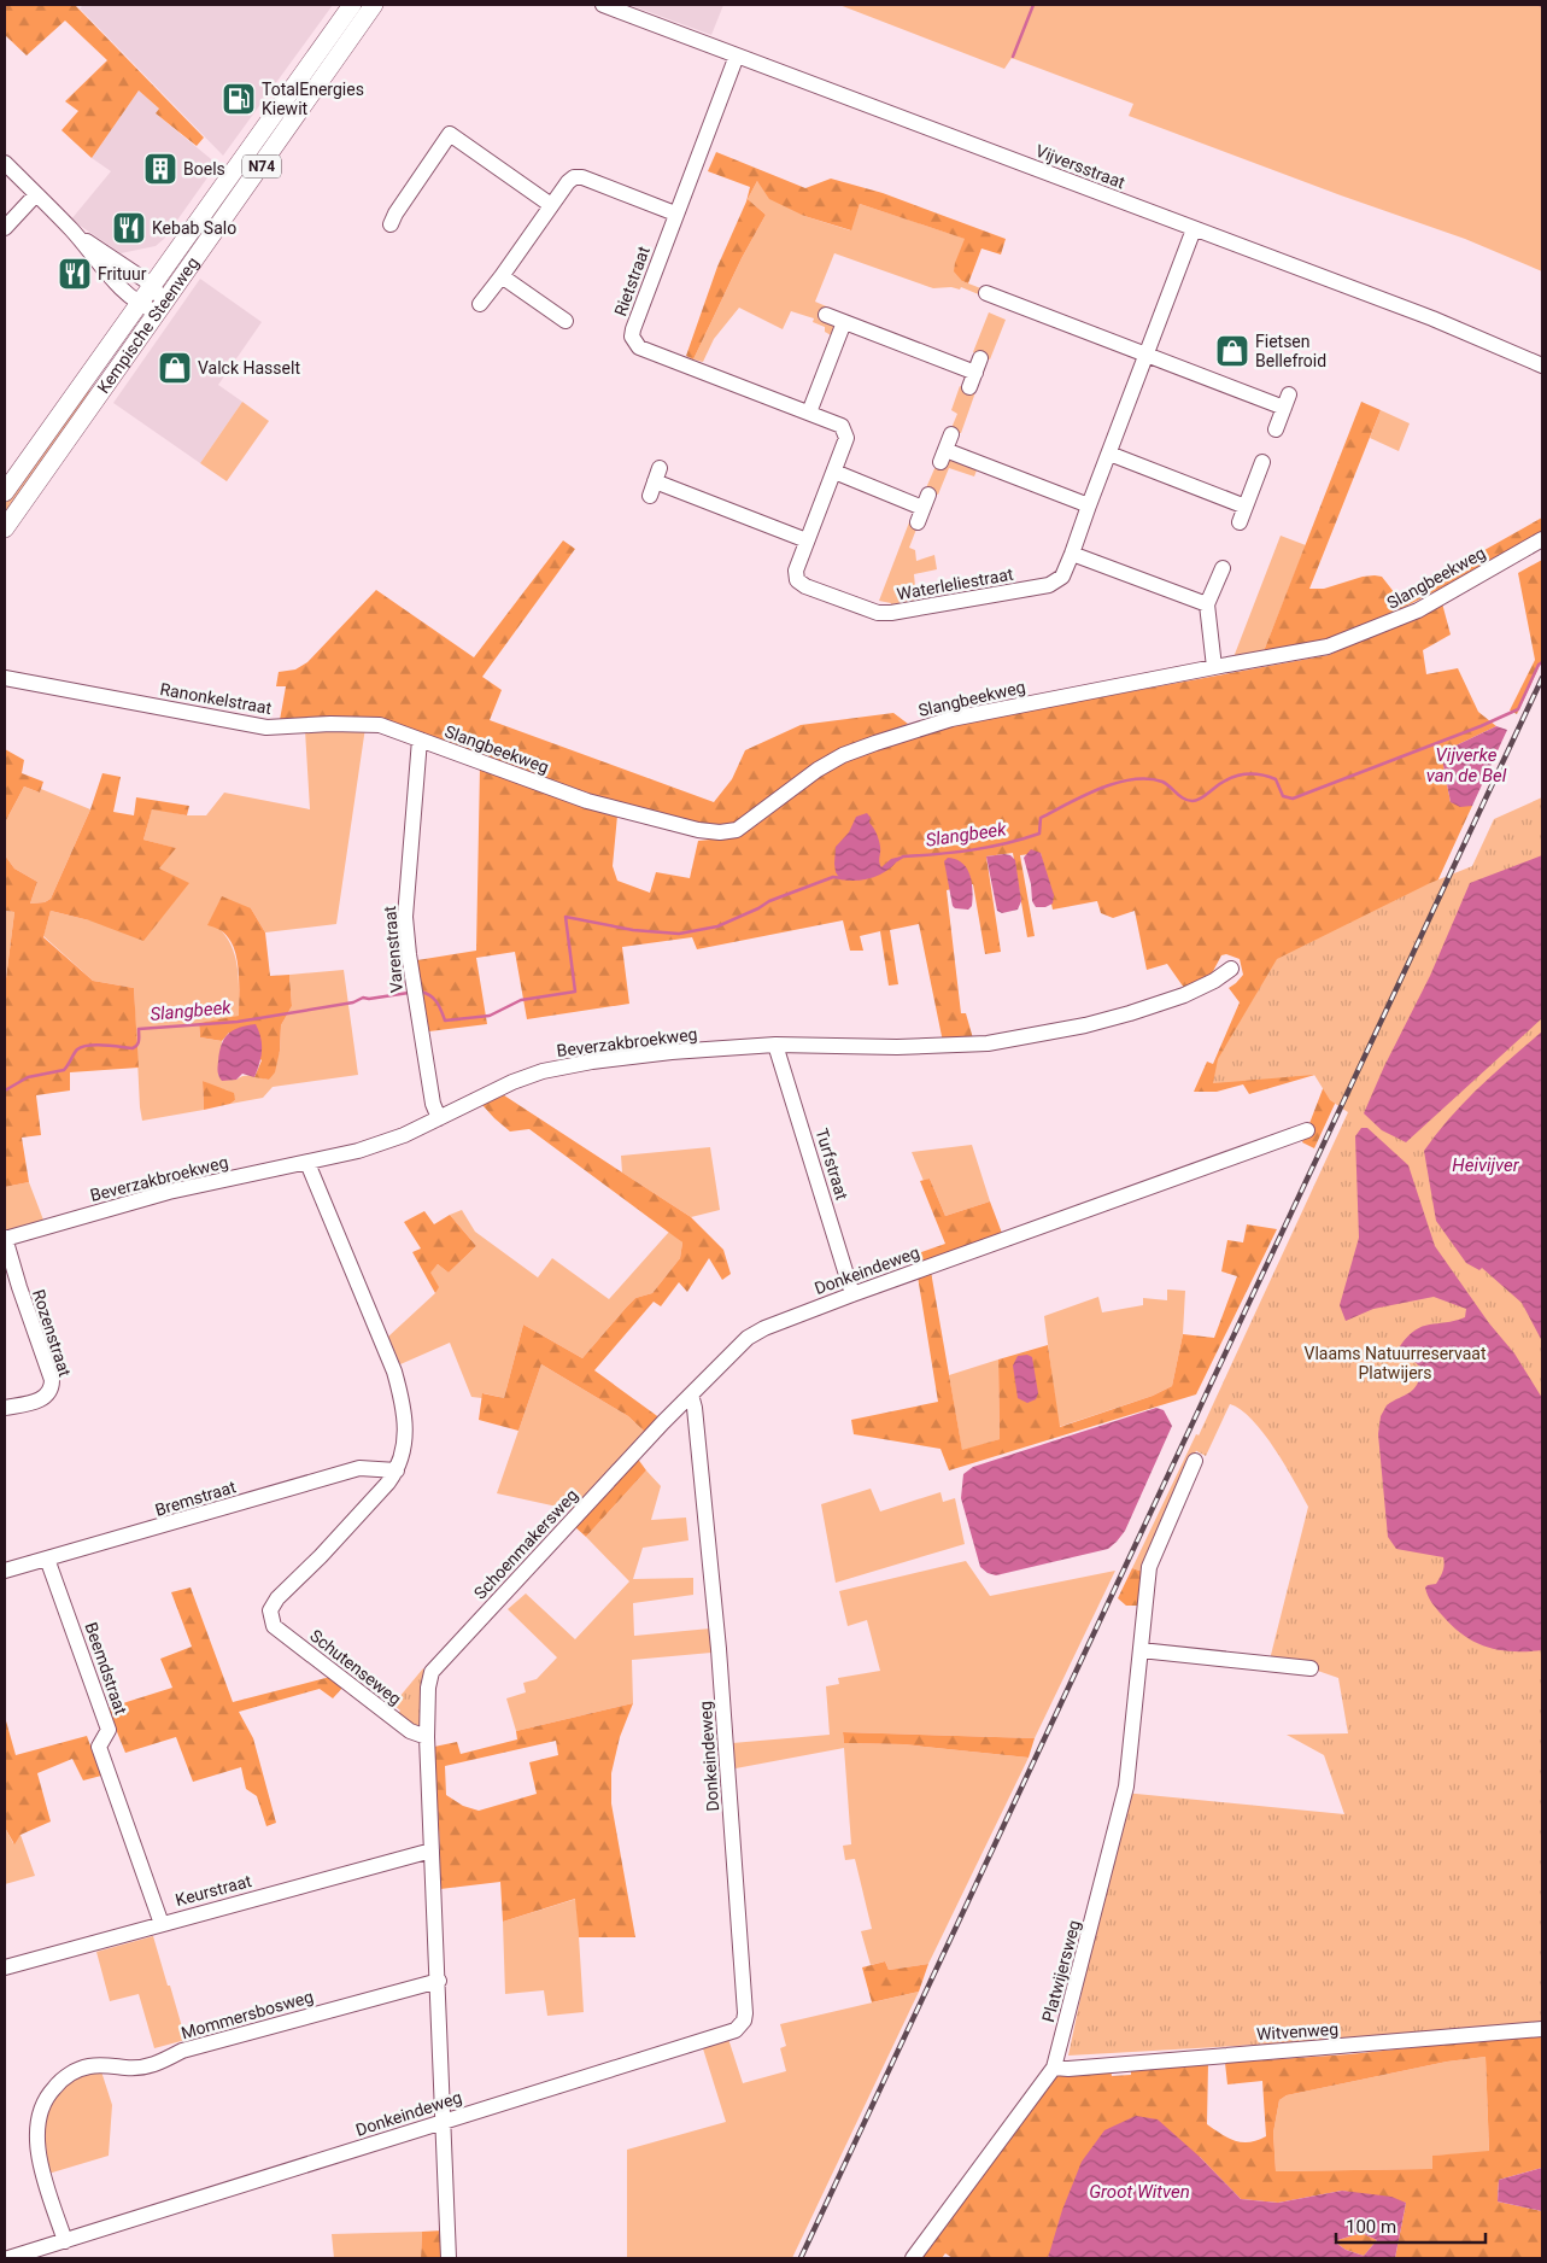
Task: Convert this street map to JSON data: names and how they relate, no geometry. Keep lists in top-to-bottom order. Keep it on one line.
{"streets":{"main road":["N74","Kempische Steenweg"],"street":["Vijversstraat","Rietstraat","Slangbeekweg","Waterleliestraat","Ranonkelstraat","Varenstraat","Beverzakbroekweg","Turfstraat","Donkeindeweg","Rozenstraat","Bremstraat","Schoenmakersweg","Schutenseweg","Beemdstraat","Keurstraat","Platwijersweg","Mommersbosweg","Witvenweg"]},"crossings":[["Vijversstraat","Rietstraat"],["Vijversstraat","Waterleliestraat"],["Rietstraat","Waterleliestraat"],["Slangbeekweg","Ranonkelstraat"],["Slangbeekweg","Varenstraat"],["Ranonkelstraat","Varenstraat"],["Varenstraat","Beverzakbroekweg"],["Beverzakbroekweg","Turfstraat"],["Beverzakbroekweg","Rozenstraat"],["Beverzakbroekweg","Schutenseweg"],["Turfstraat","Donkeindeweg"],["Donkeindeweg","Schoenmakersweg"],["Donkeindeweg","Mommersbosweg"],["Bremstraat","Schutenseweg"],["Bremstraat","Beemdstraat"],["Schoenmakersweg","Schutenseweg"],["Beemdstraat","Keurstraat"],["Platwijersweg","Witvenweg"]],"water":["Vijverke van de Bel","Slangbeek","Heivijver","Groot Witven"],"parks":["Vlaams Natuurreservaat Platwijers"],"places":{"fuel station":["TotalEnergies Kiewit"],"building":["Boels"],"restaurant":["Kebab Salo","Frituur"],"shop":["Fietsen Bellefroid","Valck Hasselt"]},"scale_bar":"100 m"}
